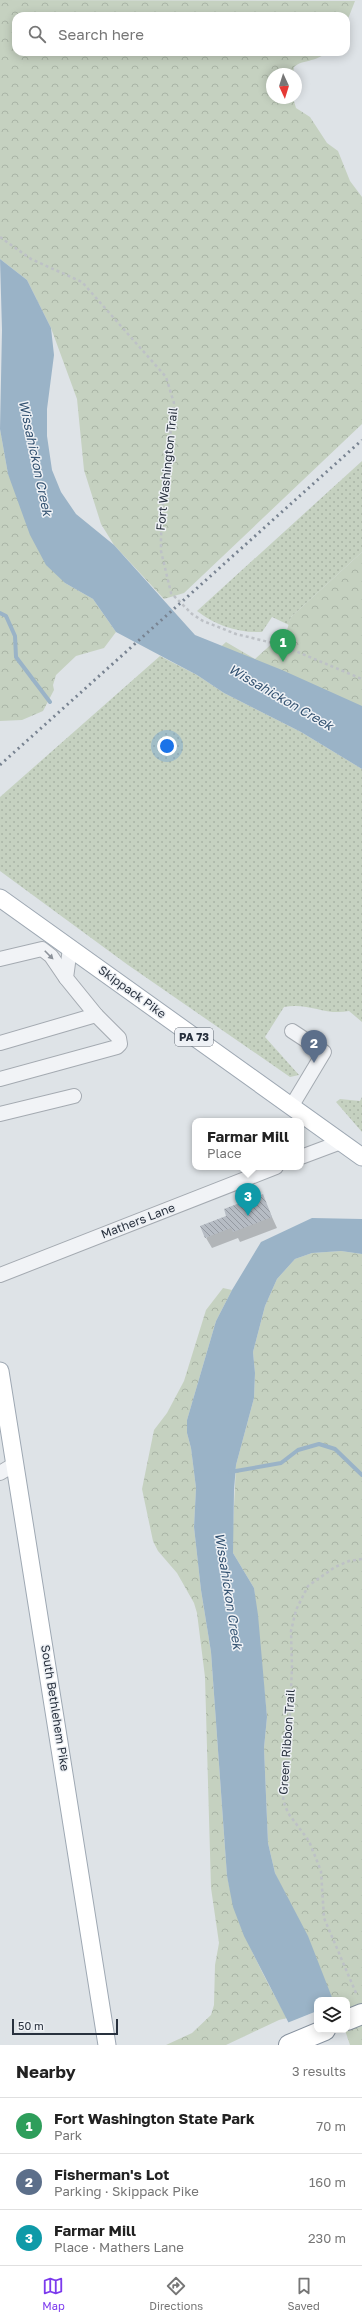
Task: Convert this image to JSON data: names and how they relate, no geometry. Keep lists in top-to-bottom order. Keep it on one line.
{"streets":{"main road":["Skippack Pike","PA 73","South Bethlehem Pike"],"street":["Mathers Lane"],"path":["Fort Washington Trail","Green Ribbon Trail"]},"water":["Wissahickon Creek"],"scale_bar":"50 m","north":"bottom","page":{"search":"Search here","pins":["1","2","3"],"popup":["Farmar Mill","Place"],"scale":"50 m","heading":["Nearby","3 results"],"list":[{"mark":"1","name":"Fort Washington State Park","note":"Park","value":"70 m"},{"mark":"2","name":"Fisherman's Lot","note":"Parking · Skippack Pike","value":"160 m"},{"mark":"3","name":"Farmar Mill","note":"Place · Mathers Lane","value":"230 m"}],"nav":["Map","Directions","Saved"]}}
